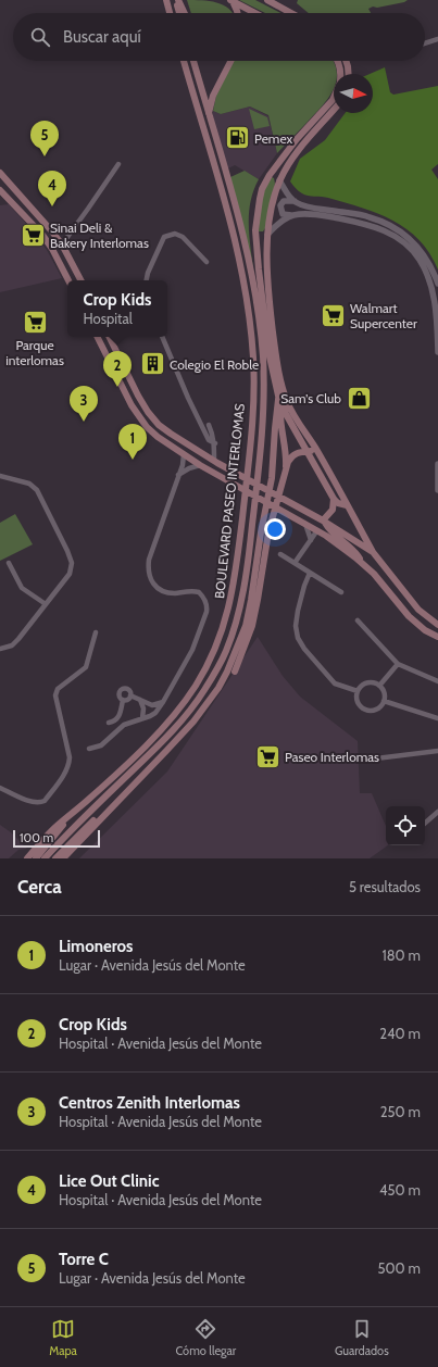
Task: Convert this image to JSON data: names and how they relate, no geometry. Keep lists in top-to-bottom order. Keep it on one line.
{"streets":{"main road":["BOULEVARD PASEO INTERLOMAS"]},"places":{"fuel station":["Pemex"],"supermarket":["Sinai Deli & Bakery Interlomas","Walmart Supercenter","Parque interlomas","Paseo Interlomas"],"building":["Colegio El Roble"],"shop":["Sam's Club"]},"scale_bar":"100 m","north":"right","page":{"search":"Buscar aquí","pins":["5","4","2","3","1"],"popup":["Crop Kids","Hospital"],"scale":"100 m","heading":["Cerca","5 resultados"],"list":[{"mark":"1","name":"Limoneros","note":"Lugar · Avenida Jesús del Monte","value":"180 m"},{"mark":"2","name":"Crop Kids","note":"Hospital · Avenida Jesús del Monte","value":"240 m"},{"mark":"3","name":"Centros Zenith Interlomas","note":"Hospital · Avenida Jesús del Monte","value":"250 m"},{"mark":"4","name":"Lice Out Clinic","note":"Hospital · Avenida Jesús del Monte","value":"450 m"},{"mark":"5","name":"Torre C","note":"Lugar · Avenida Jesús del Monte","value":"500 m"}],"nav":["Mapa","Cómo llegar","Guardados"]}}
